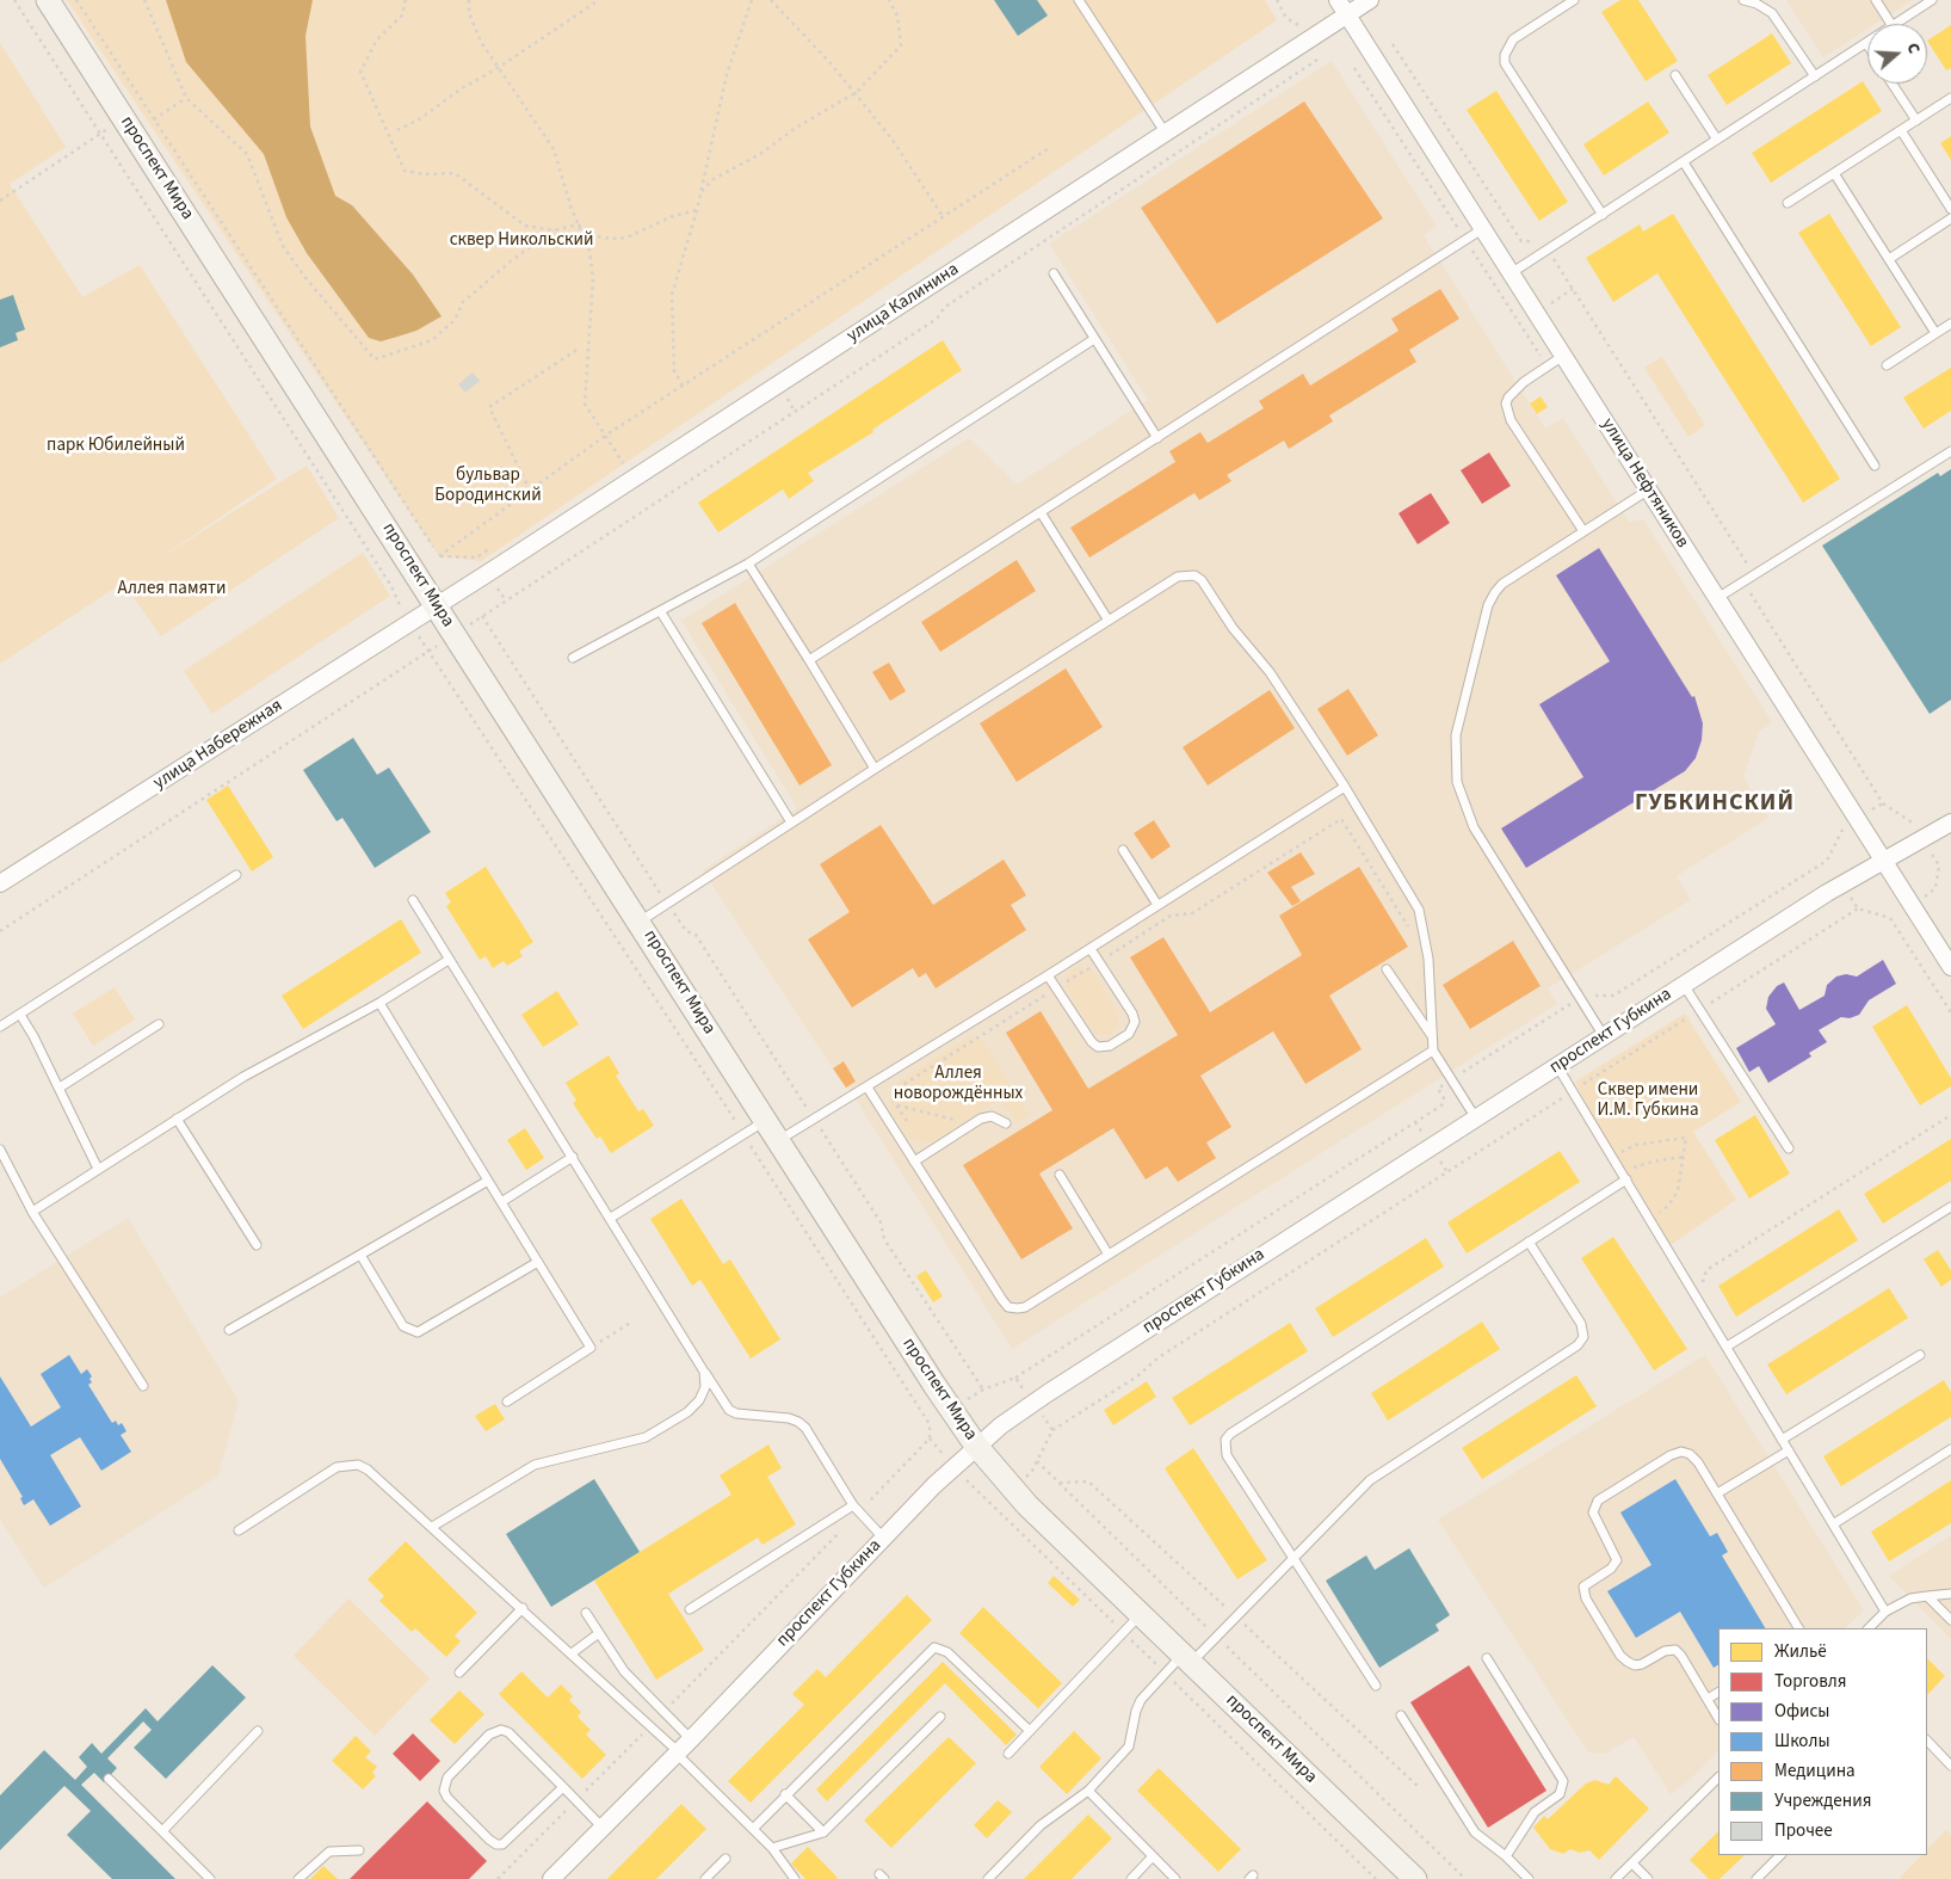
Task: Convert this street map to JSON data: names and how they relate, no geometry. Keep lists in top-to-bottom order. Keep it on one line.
{"streets":{"main road":["проспект Мира"],"street":["улица Калинина","улица Нефтяников","улица Набережная","проспект Губкина"]},"crossings":[["проспект Мира","улица Калинина"],["проспект Мира","улица Набережная"],["проспект Мира","проспект Губкина"],["улица Калинина","улица Нефтяников"],["улица Калинина","улица Набережная"],["улица Нефтяников","проспект Губкина"]],"districts":["ГУБКИНСКИЙ"],"parks":["сквер Никольский","парк Юбилейный","бульвар Бородинский","Аллея памяти","Аллея новорождённых","Сквер имени И.М. Губкина"],"legend":["Жильё","Торговля","Офисы","Школы","Медицина","Учреждения","Прочее"],"north":"right"}
